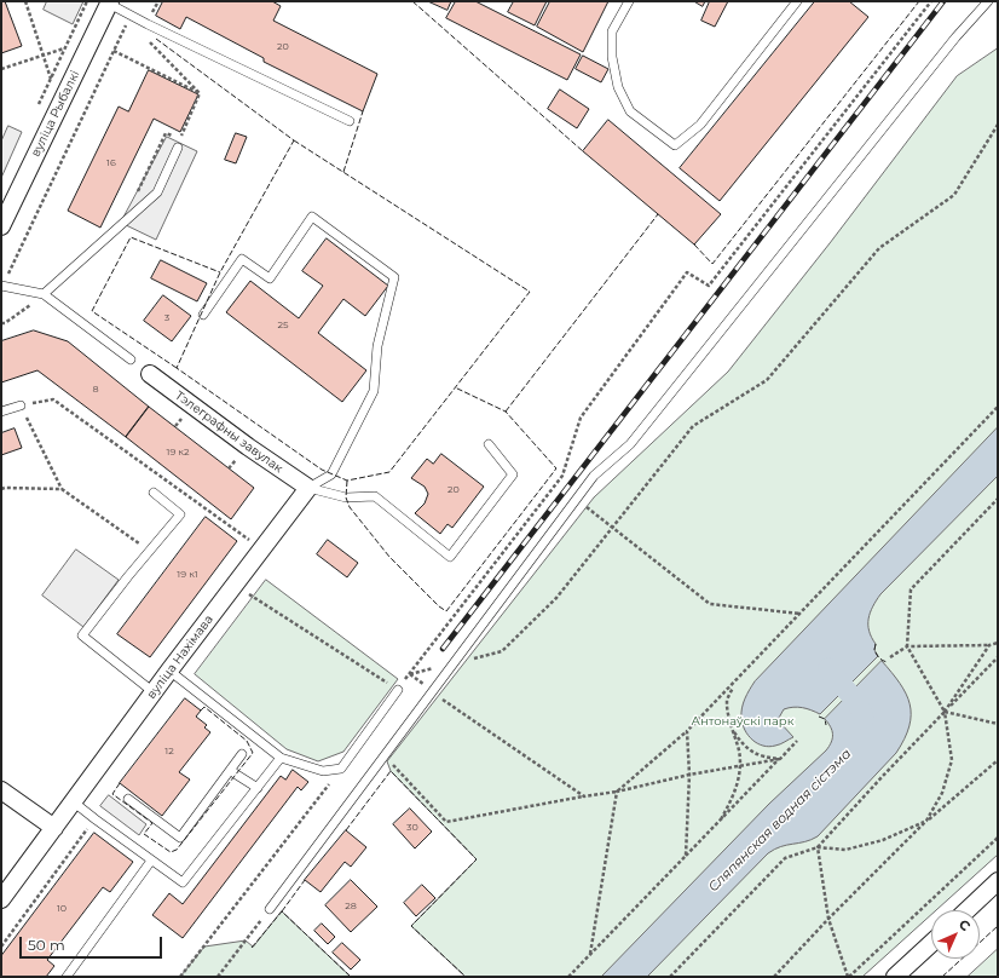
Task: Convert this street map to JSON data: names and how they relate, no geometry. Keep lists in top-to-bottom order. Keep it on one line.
{"streets":{"street":["вуліца Рыбалкі","Тэлеграфны завулак","вуліца Нахімава"]},"crossings":[["Тэлеграфны завулак","вуліца Нахімава"]],"water":["Сляпянская водная сістэма"],"parks":["Антонаўскі парк"],"house_numbers":["20","16","3","25","8","19 к2","20","19 к1","12","30","28","10"],"scale_bar":"50 m","north":"top right"}
